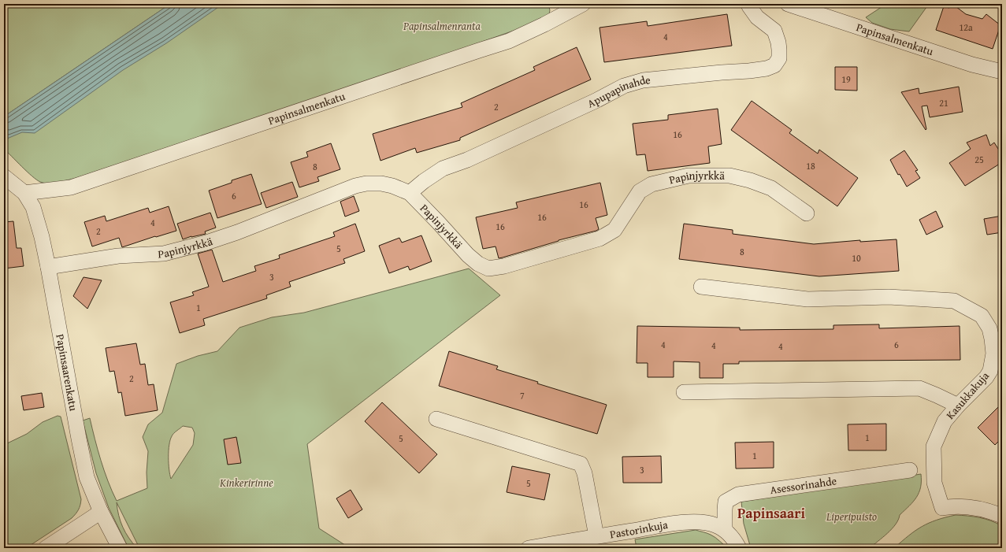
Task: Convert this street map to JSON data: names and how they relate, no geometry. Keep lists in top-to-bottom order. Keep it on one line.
{"streets":{"street":["Papinsalmenkatu","Apupapinahde","Papinjyrkkä","Papinsaarenkatu","Kasukkakuja","Asessorinahde","Pastorinkuja"]},"crossings":[["Papinsalmenkatu","Papinsaarenkatu"],["Apupapinahde","Papinjyrkkä"],["Papinjyrkkä","Papinsaarenkatu"],["Asessorinahde","Pastorinkuja"]],"districts":["Papinsaari"],"parks":["Papinsalmenranta","Kinkeririnne","Liperipuisto"],"house_numbers":["12a","4","19","21","2","16","25","18","8","6","16","16","4","16","2","5","8","10","3","1","4","6","4","4","2","7","1","5","1","3","5"]}
